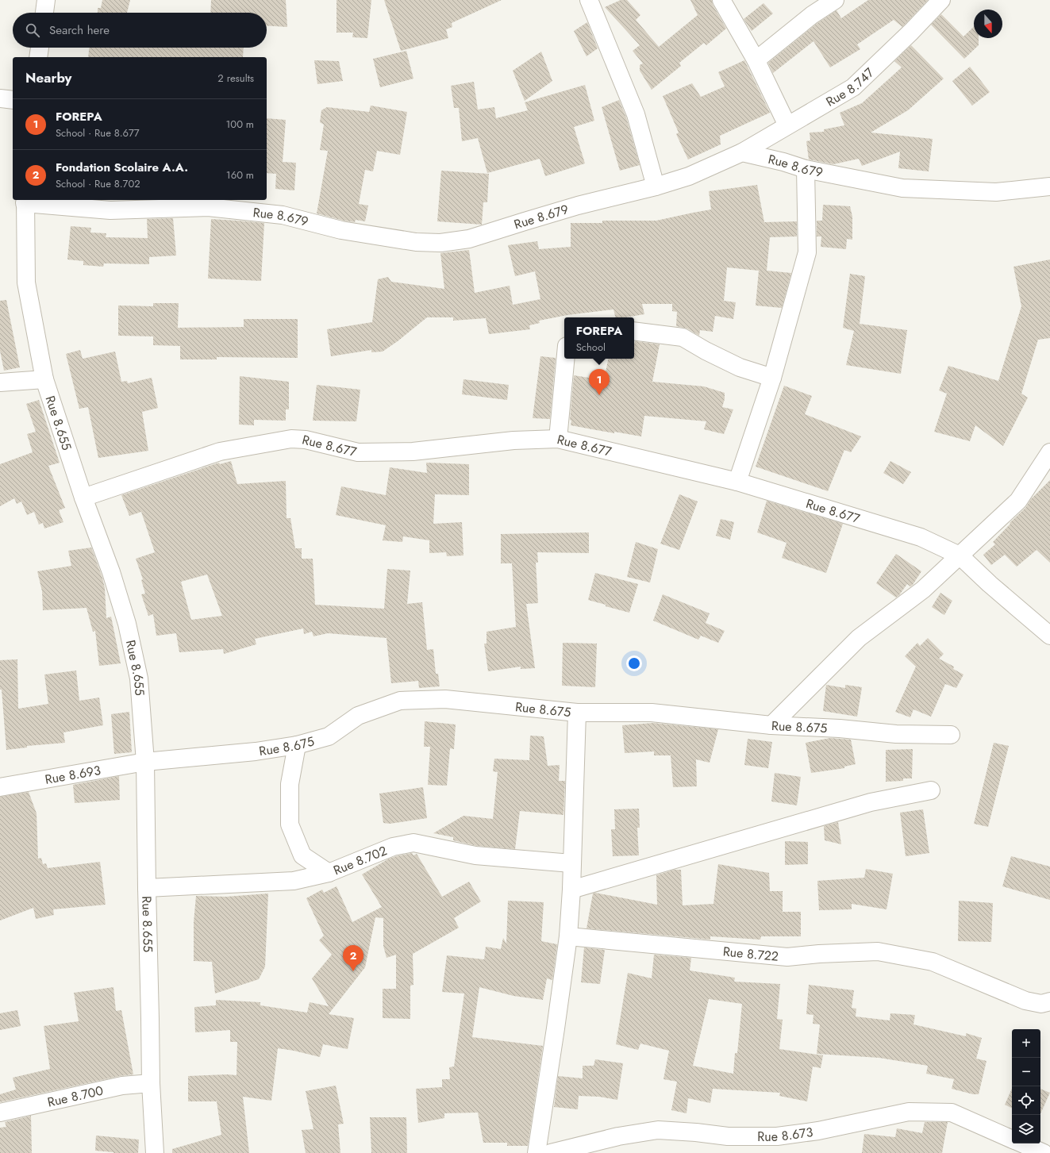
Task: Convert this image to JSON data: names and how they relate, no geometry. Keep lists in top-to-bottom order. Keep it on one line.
{"streets":{"street":["Rue 8.747","Rue 8.679","Rue 8.655","Rue 8.677","Rue 8.675","Rue 8.693","Rue 8.702","Rue 8.722","Rue 8.700","Rue 8.673"]},"crossings":[["Rue 8.747","Rue 8.679"],["Rue 8.679","Rue 8.655"],["Rue 8.655","Rue 8.677"],["Rue 8.655","Rue 8.675"],["Rue 8.655","Rue 8.693"],["Rue 8.655","Rue 8.702"],["Rue 8.655","Rue 8.700"],["Rue 8.675","Rue 8.693"]],"north":"bottom","page":{"search":"Search here","heading":["Nearby","2 results"],"list":[{"mark":"1","name":"FOREPA","note":"School · Rue 8.677","value":"100 m"},{"mark":"2","name":"Fondation Scolaire A.A.","note":"School · Rue 8.702","value":"160 m"}],"popup":["FOREPA","School"],"pins":["1","2"],"map_buttons":["+","−"]}}
